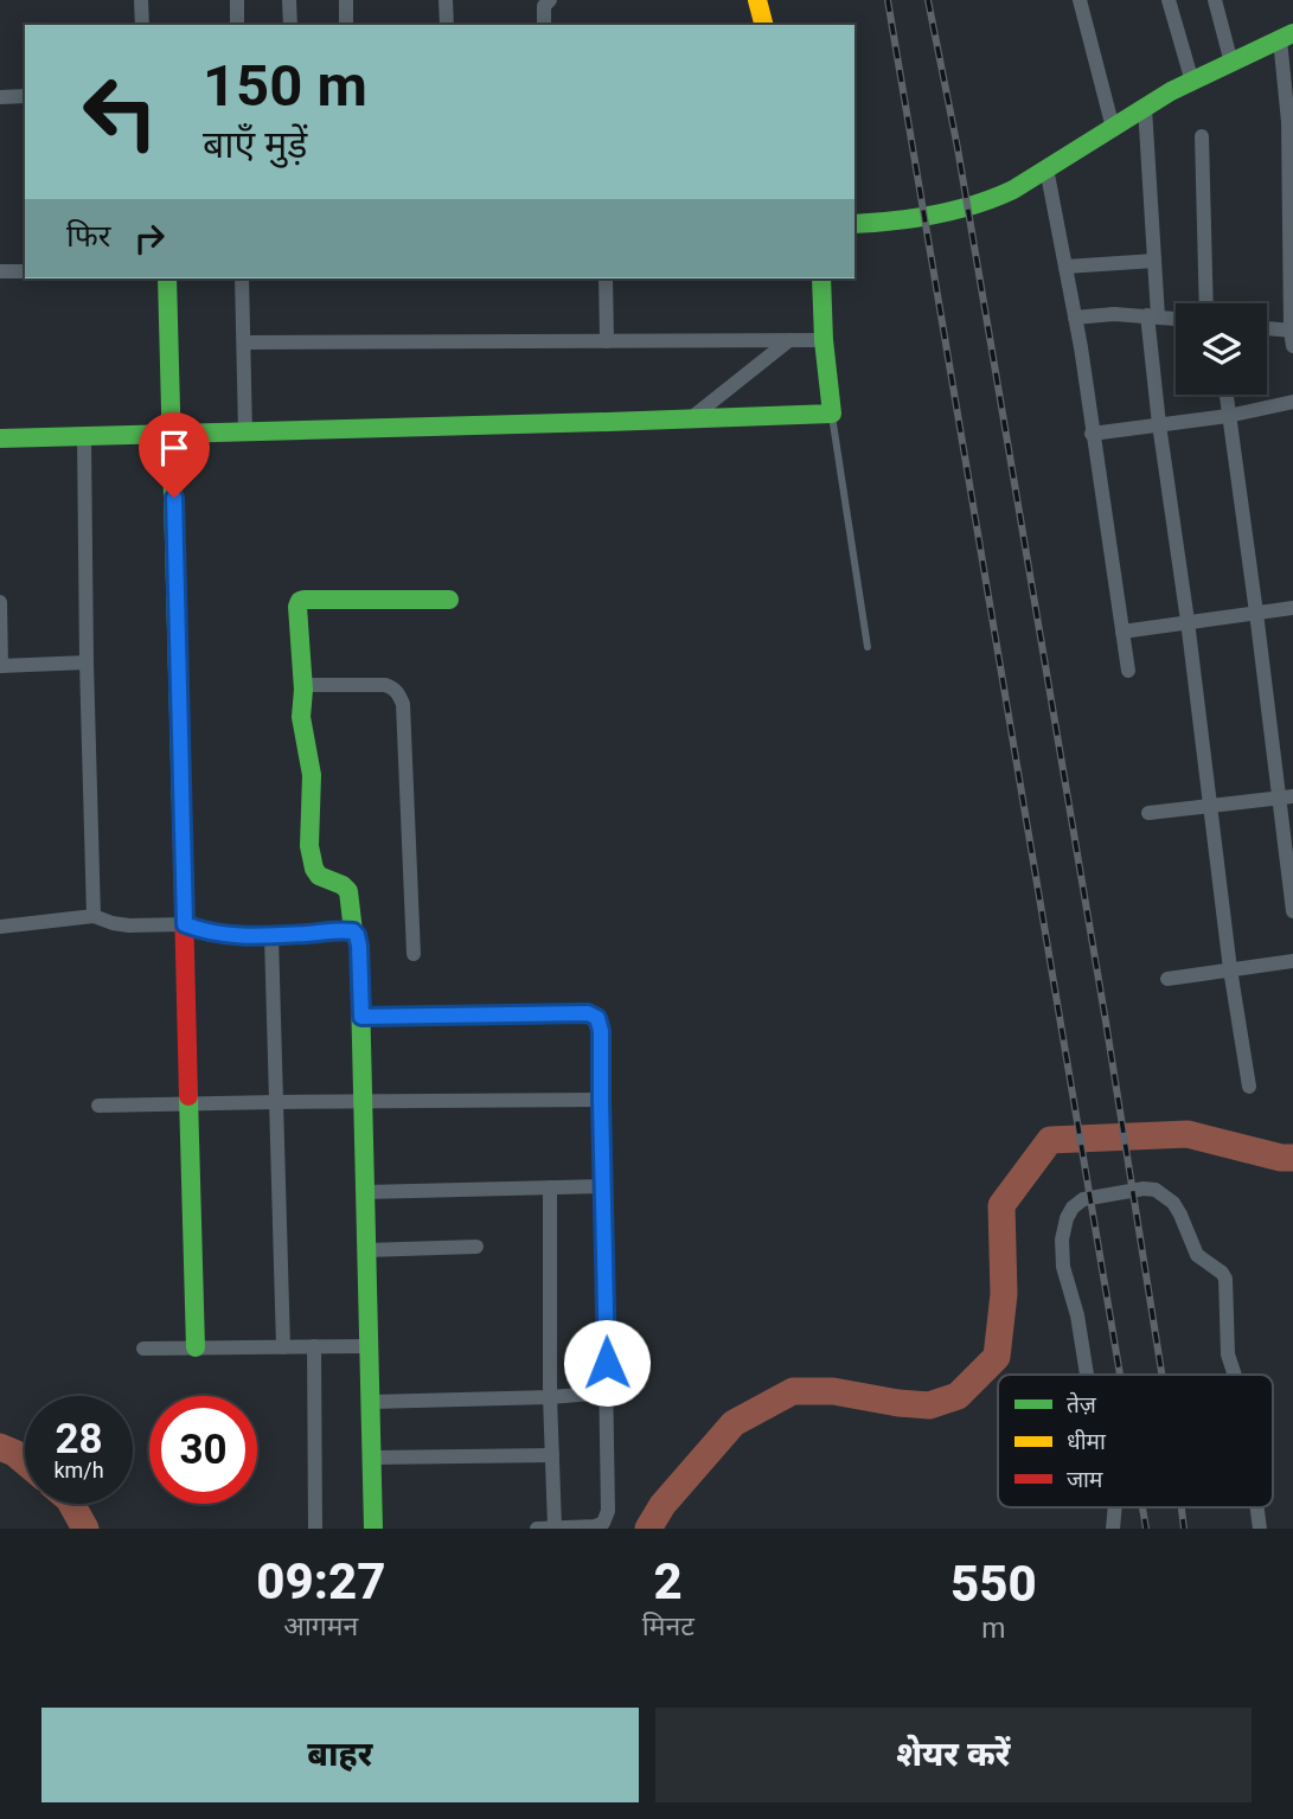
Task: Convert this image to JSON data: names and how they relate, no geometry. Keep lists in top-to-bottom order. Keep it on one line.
{"legend":["तेज़","धीमा","जाम"],"page":{"turn":["150 m","बाएँ मुड़ें"],"then":"फिर","speed":"28 km/h","limit":"30","eta":["09:27","आगमन","2","मिनट","550","m"],"buttons":["बाहर","शेयर करें"]}}
